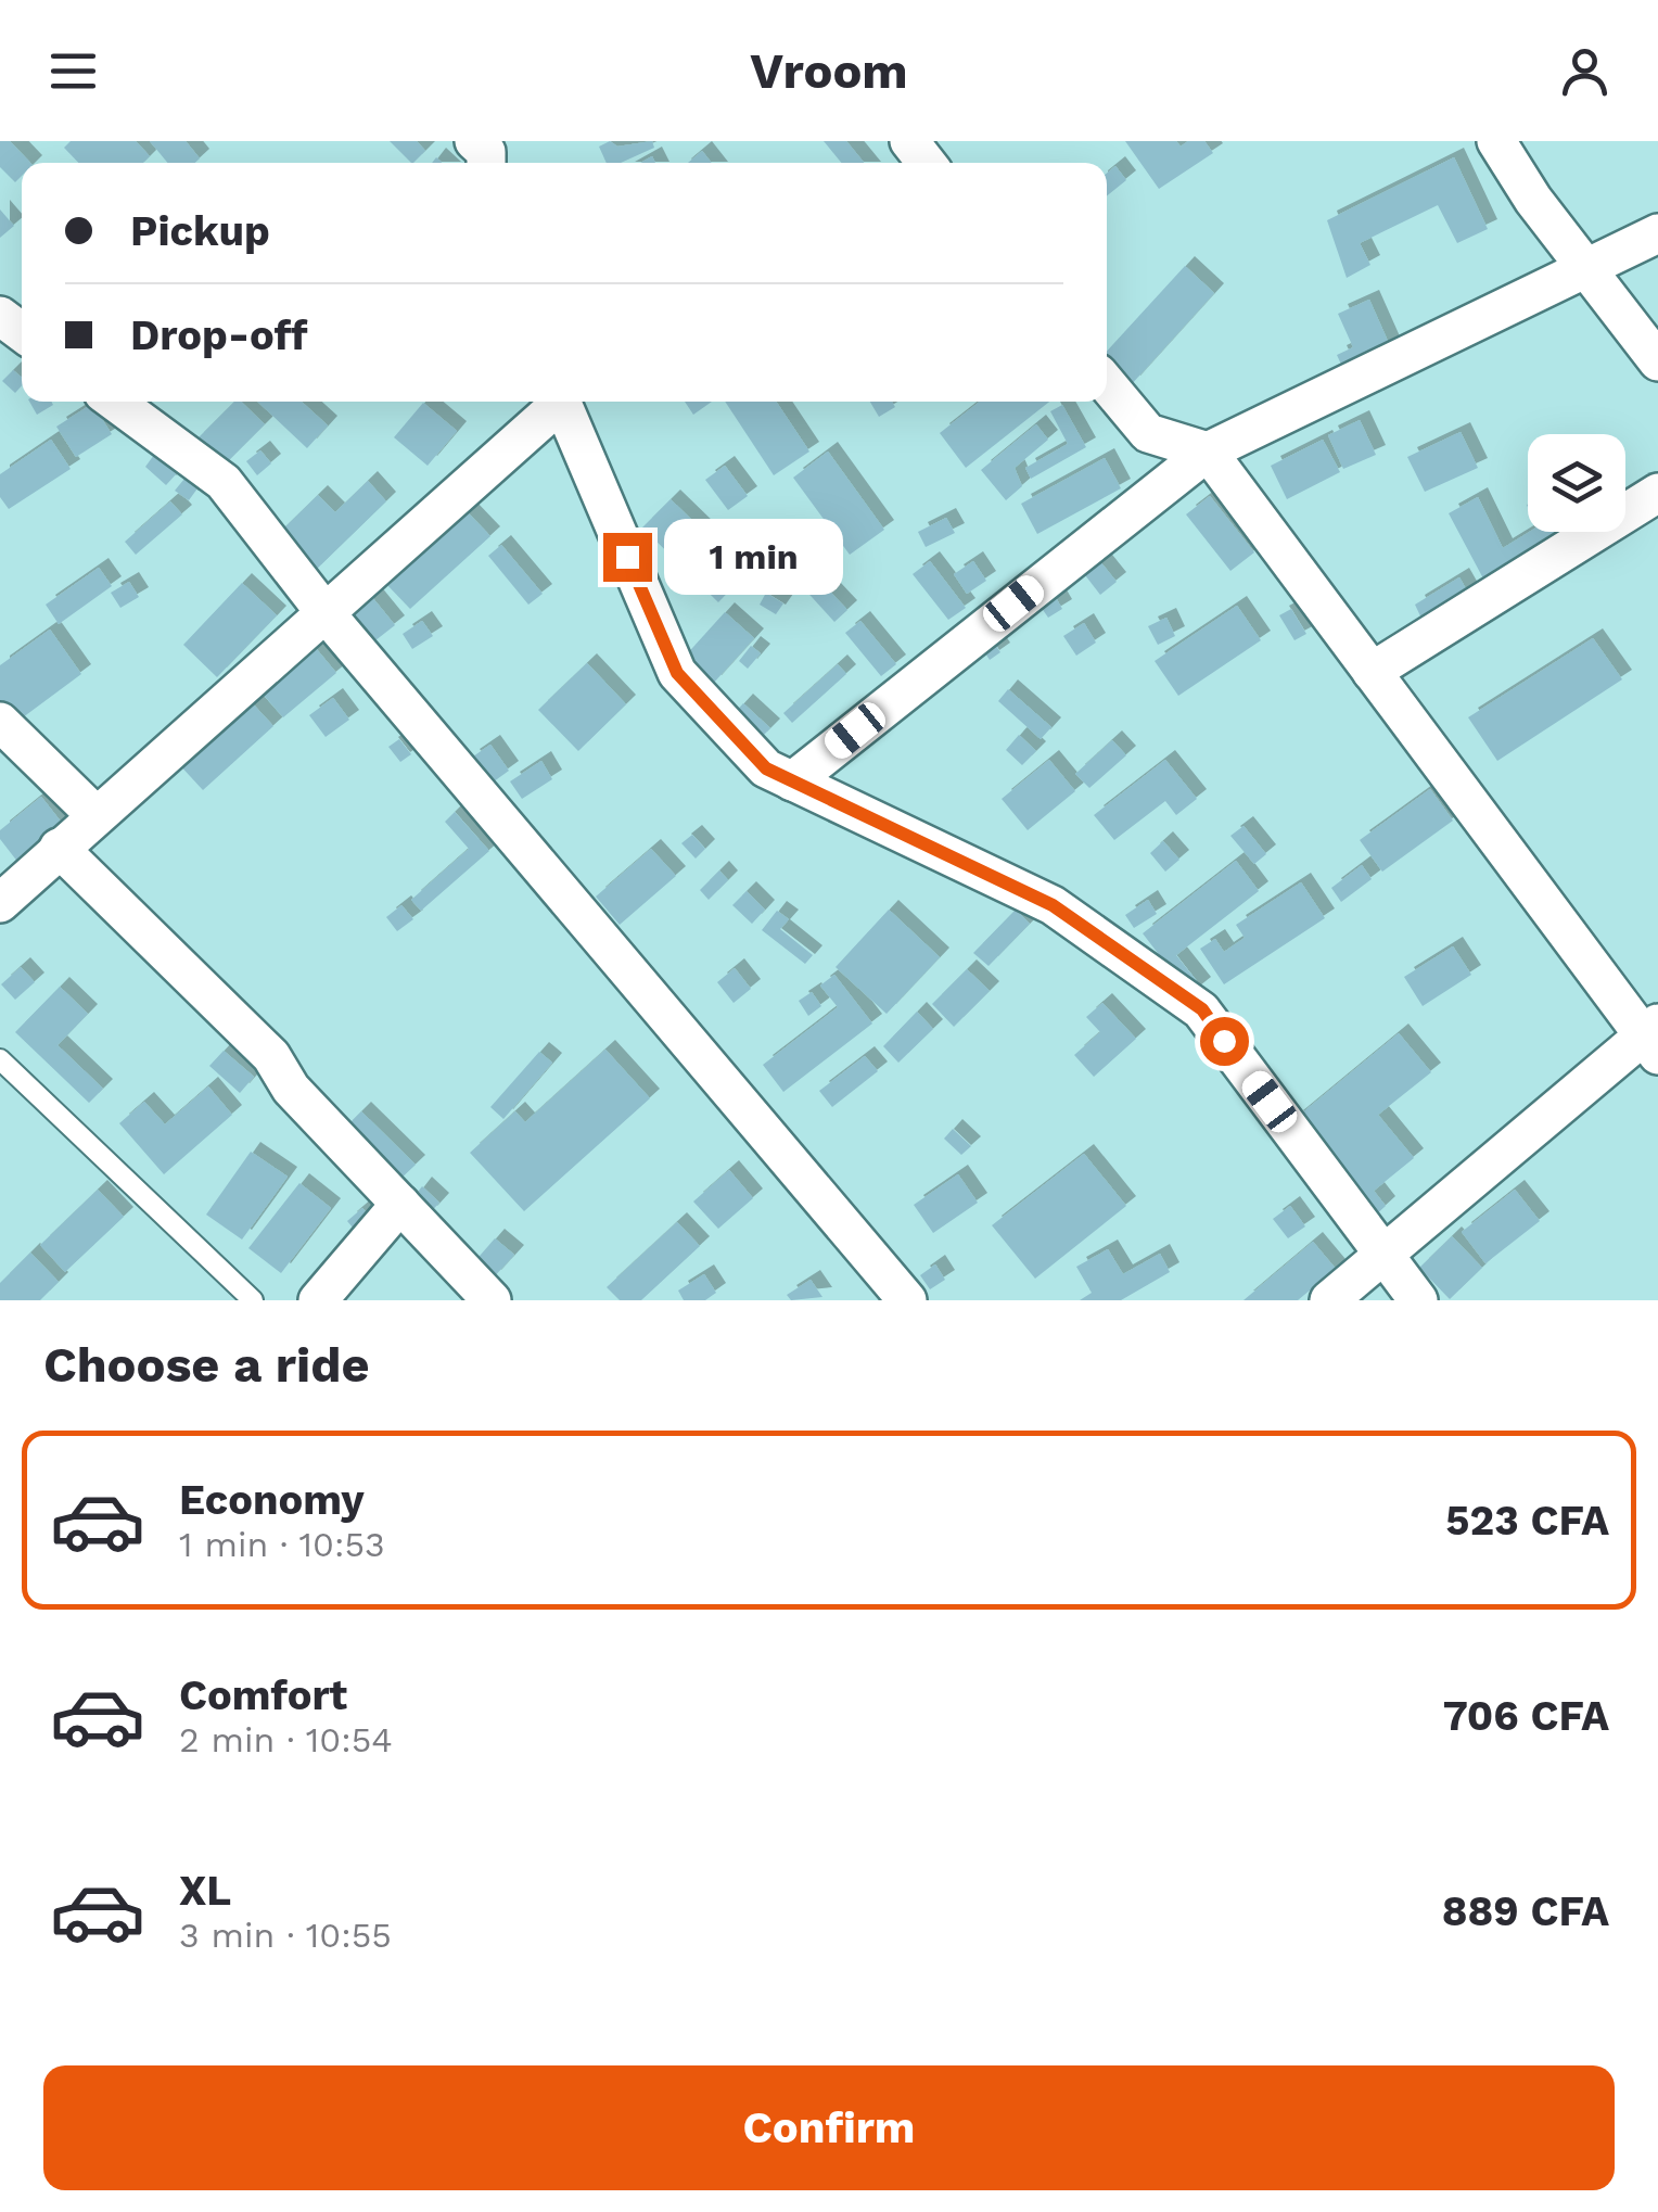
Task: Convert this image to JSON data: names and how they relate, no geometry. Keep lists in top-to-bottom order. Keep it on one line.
{"page":{"header":"Vroom","banner":["Pickup","Drop-off"],"bubble":"1 min","heading":"Choose a ride","list":[{"name":"Economy","note":"1 min · 10:53","value":"523 CFA"},{"name":"Comfort","note":"2 min · 10:54","value":"706 CFA"},{"name":"XL","note":"3 min · 10:55","value":"889 CFA"}],"buttons":"Confirm"}}
